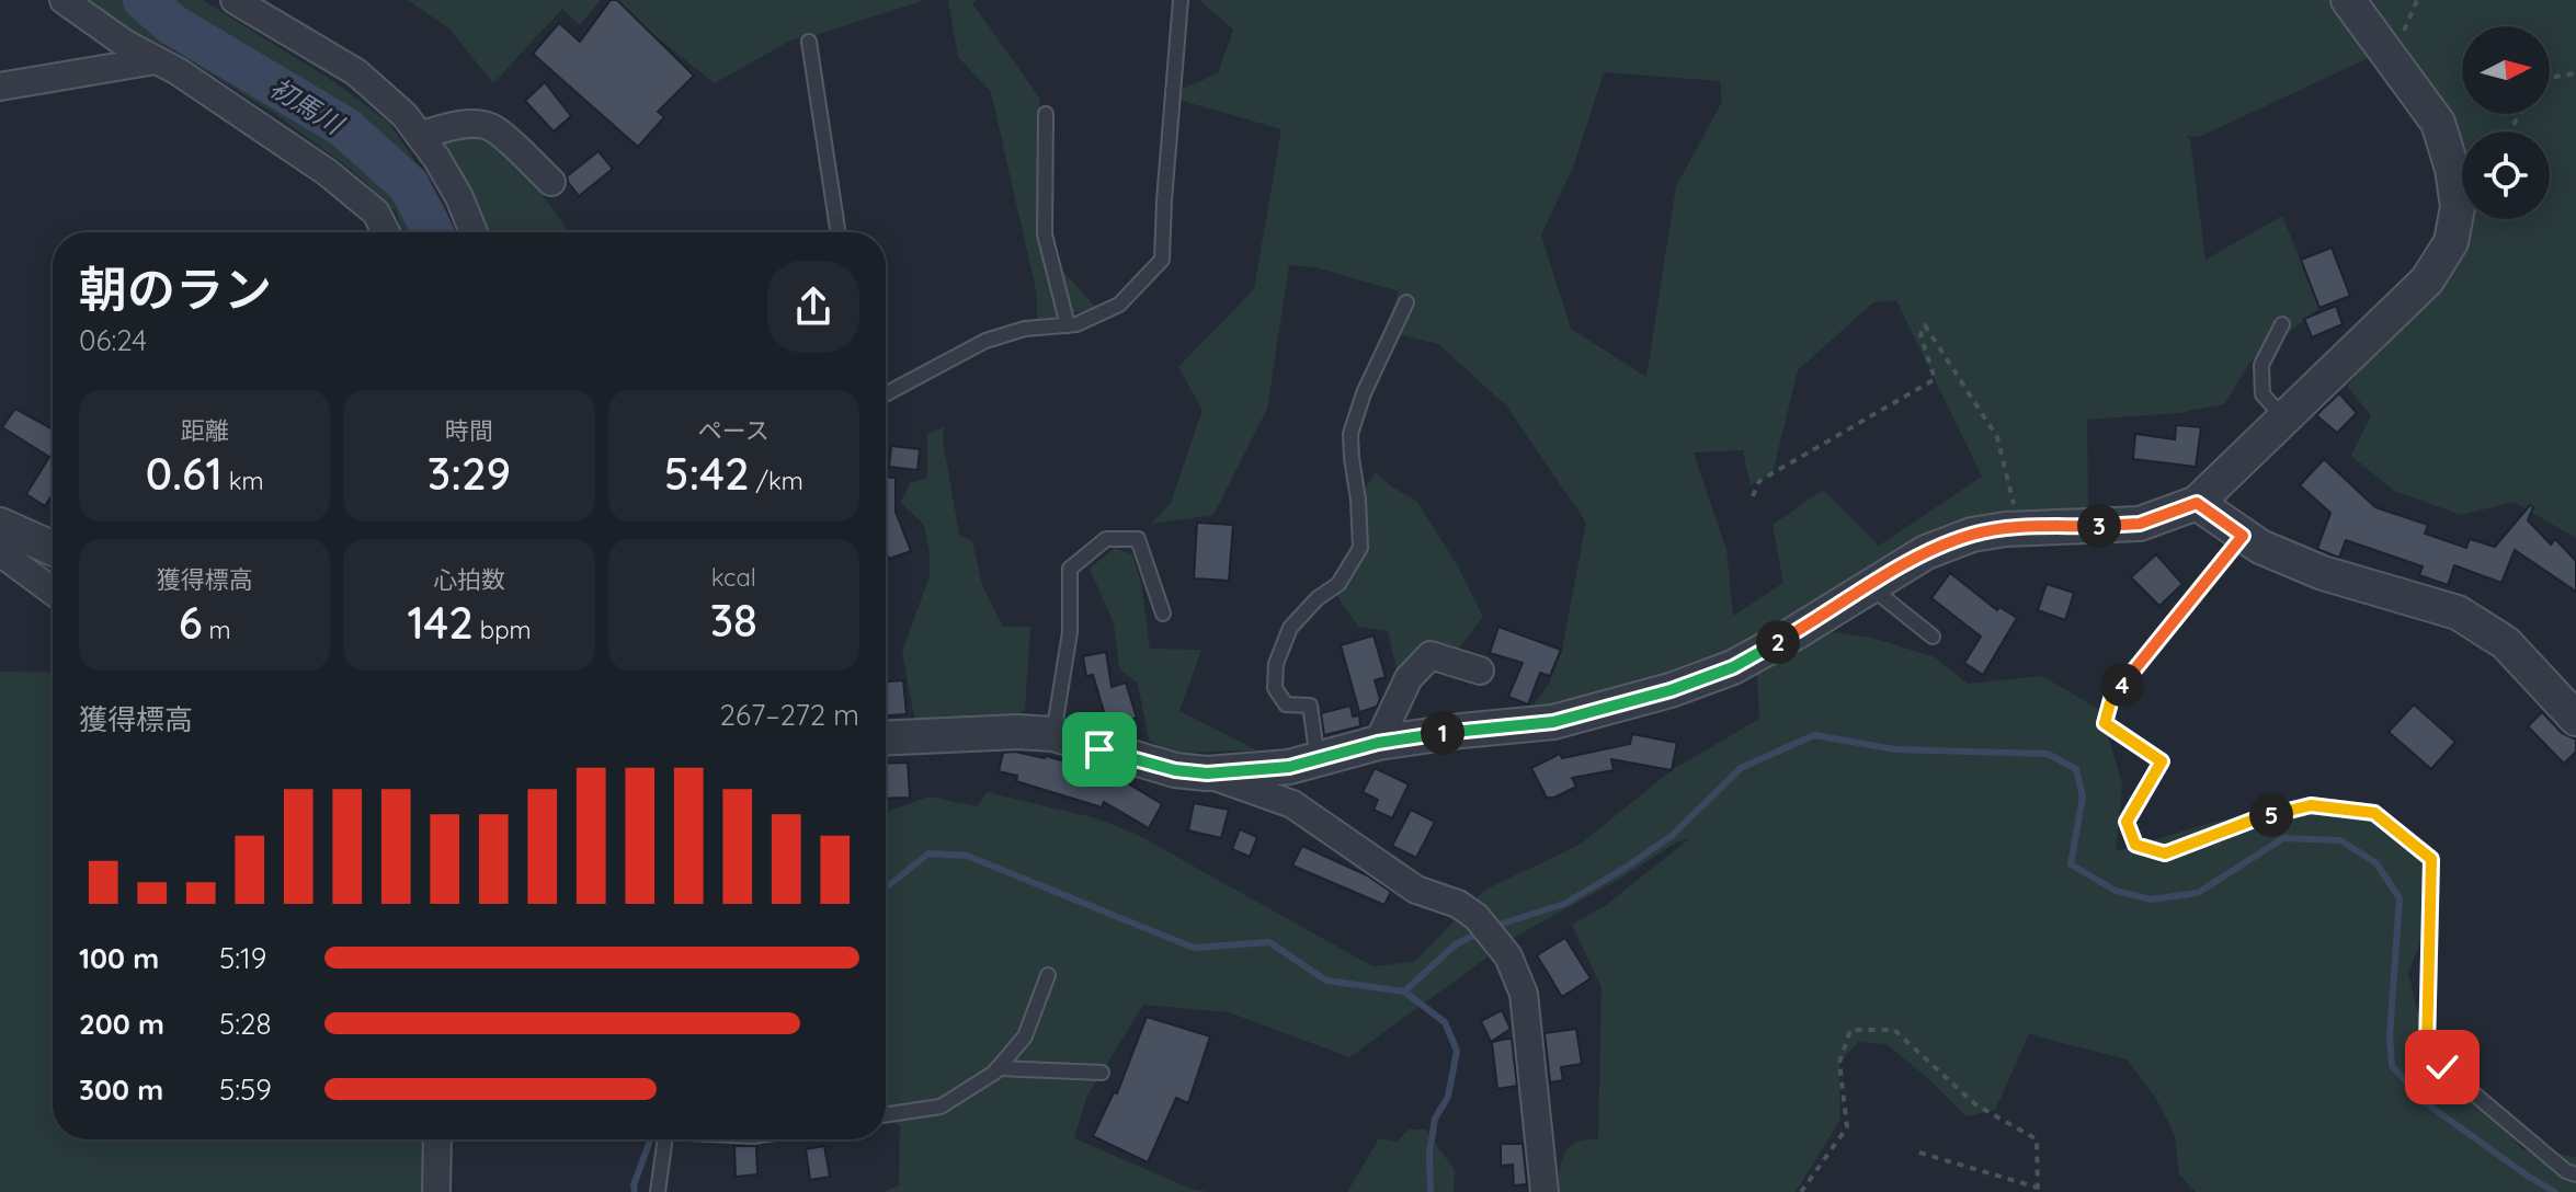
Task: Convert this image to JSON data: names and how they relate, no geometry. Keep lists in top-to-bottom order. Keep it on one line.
{"water":["初馬川"],"north":"right","page":{"heading":["朝のラン","06:24"],"stats":[["距離","0.61 km"],["時間","3:29"],["ペース","5:42 /km"],["獲得標高","6 m"],["心拍数","142 bpm"],["kcal","38"]],"pins":["3","2","4","1","5"],"chart":["獲得標高","267–272 m"],"list":[{"name":"100 m","note":"5:19"},{"name":"200 m","note":"5:28"},{"name":"300 m","note":"5:59"}]}}
